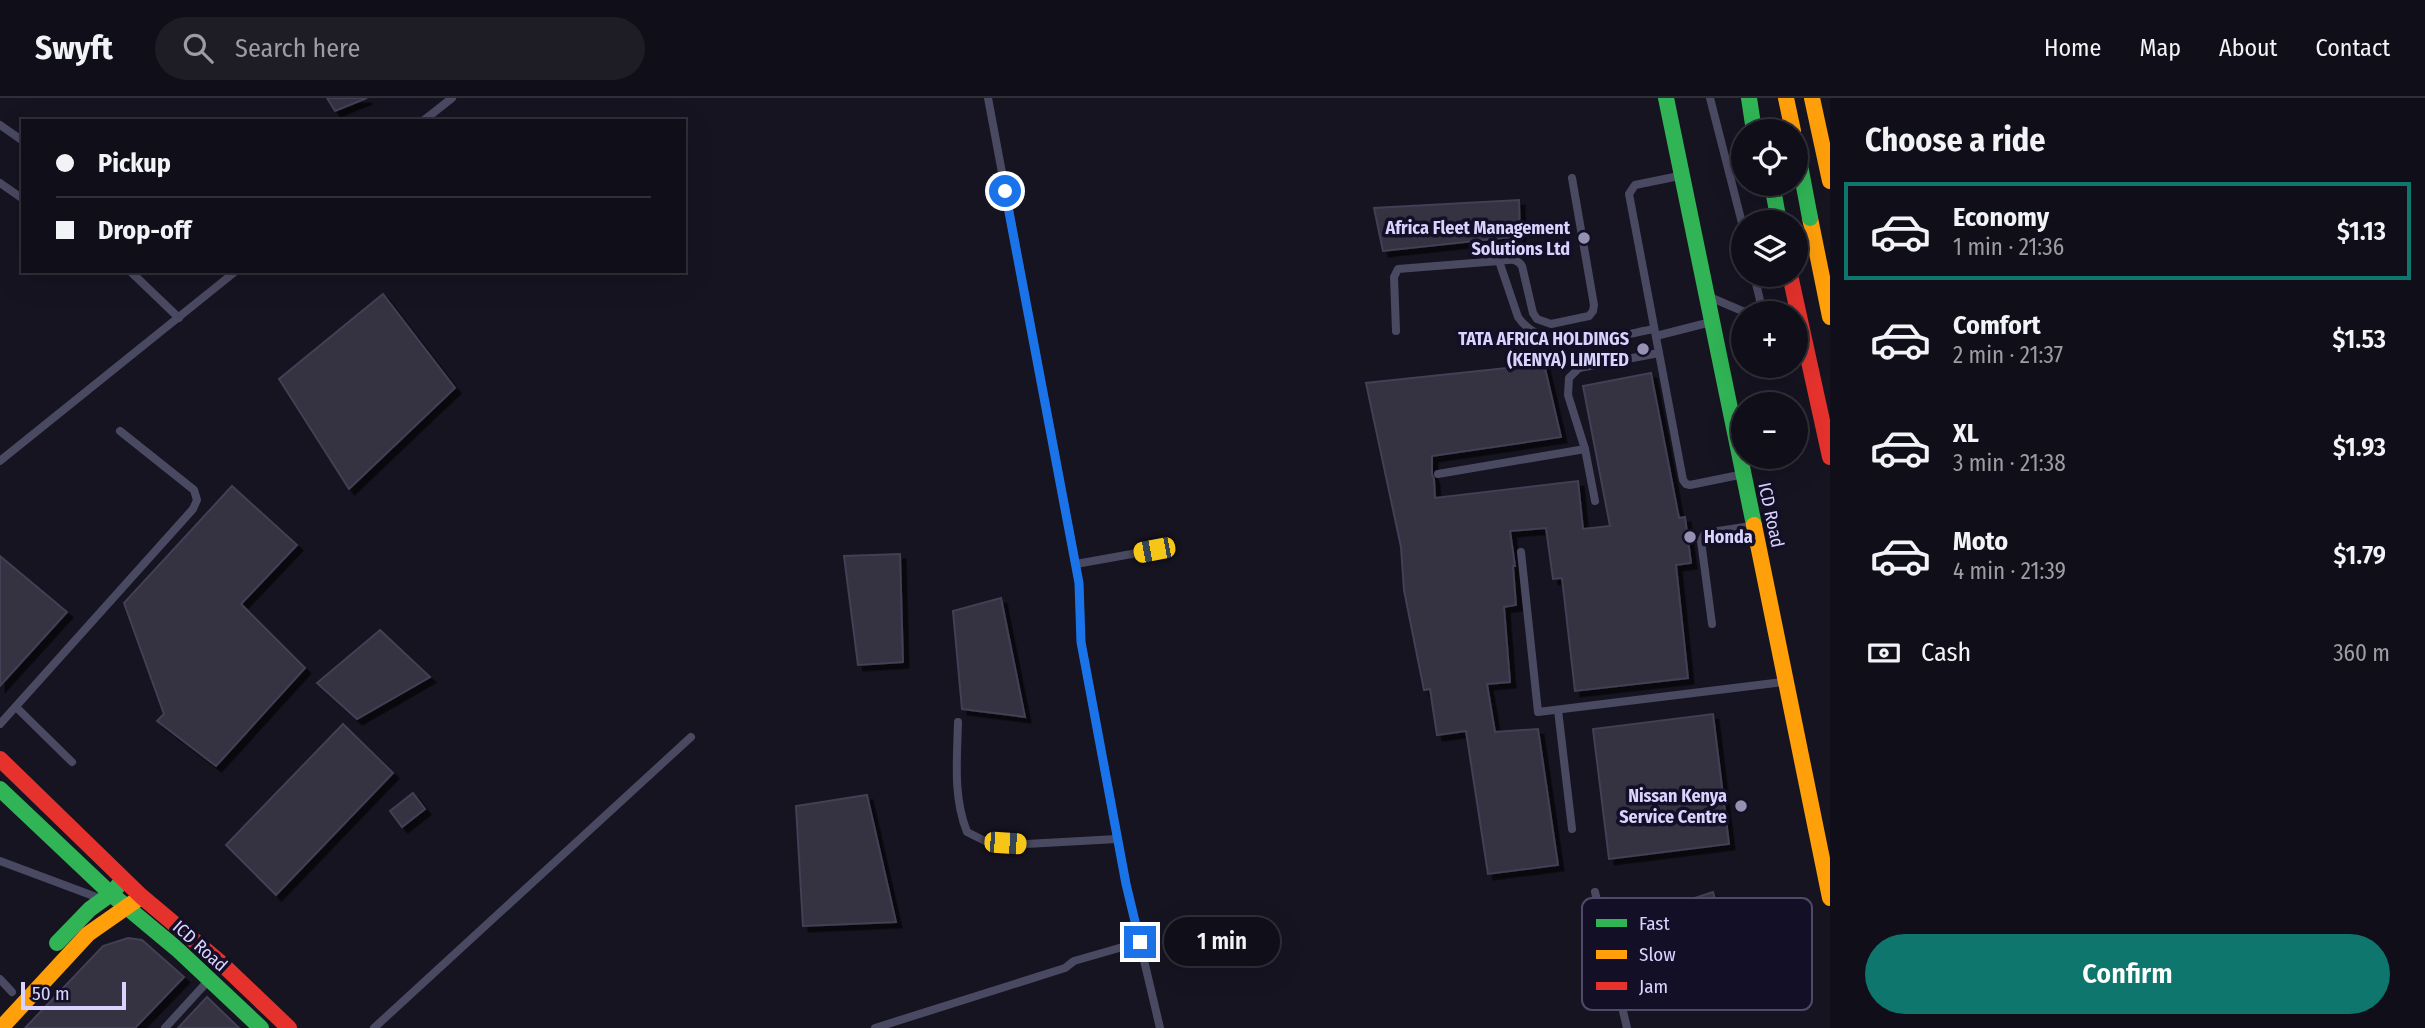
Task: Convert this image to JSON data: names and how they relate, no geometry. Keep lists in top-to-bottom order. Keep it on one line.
{"streets":{"main road":["ICD Road"]},"places":["Africa Fleet Management Solutions Ltd","TATA AFRICA HOLDINGS (KENYA) LIMITED","Honda","Nissan Kenya Service Centre"],"legend":["Fast","Slow","Jam"],"scale_bar":"50 m","page":{"header":"Swyft","search":"Search here","nav":["Home","Map","About","Contact"],"heading":"Choose a ride","map_buttons":["+","−"],"banner":["Pickup","Drop-off"],"list":[{"name":"Economy","note":"1 min · 21:36","value":"$1.13"},{"name":"Comfort","note":"2 min · 21:37","value":"$1.53"},{"name":"XL","note":"3 min · 21:38","value":"$1.93"},{"name":"Moto","note":"4 min · 21:39","value":"$1.79"}],"pay":["Cash","360 m"],"bubble":"1 min","buttons":"Confirm","scale":"50 m"}}
